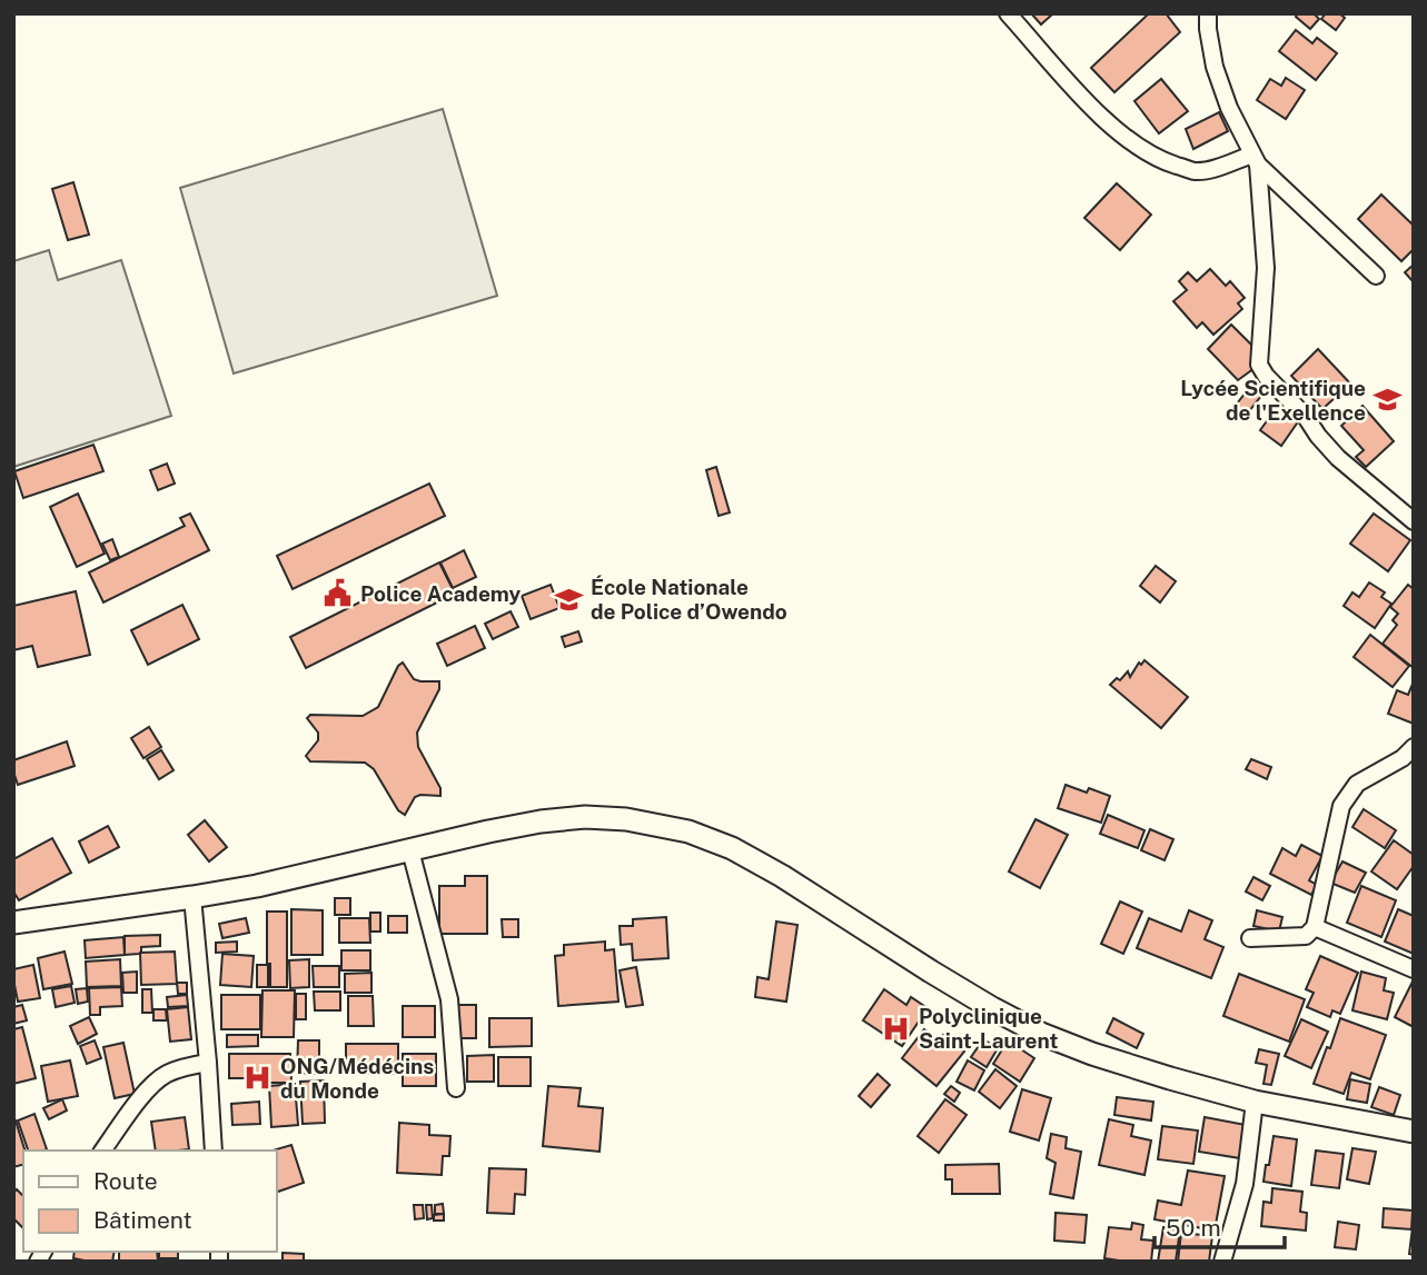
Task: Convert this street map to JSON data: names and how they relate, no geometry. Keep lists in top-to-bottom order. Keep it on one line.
{"places":{"school or university":["Lycée Scientifique de l'Exellence","École Nationale de Police d’Owendo"],"public building":["Police Academy"],"hospital":["Polyclinique Saint-Laurent","ONG/Médécins du Monde"]},"legend":["Route","Bâtiment"],"scale_bar":"50 m"}
